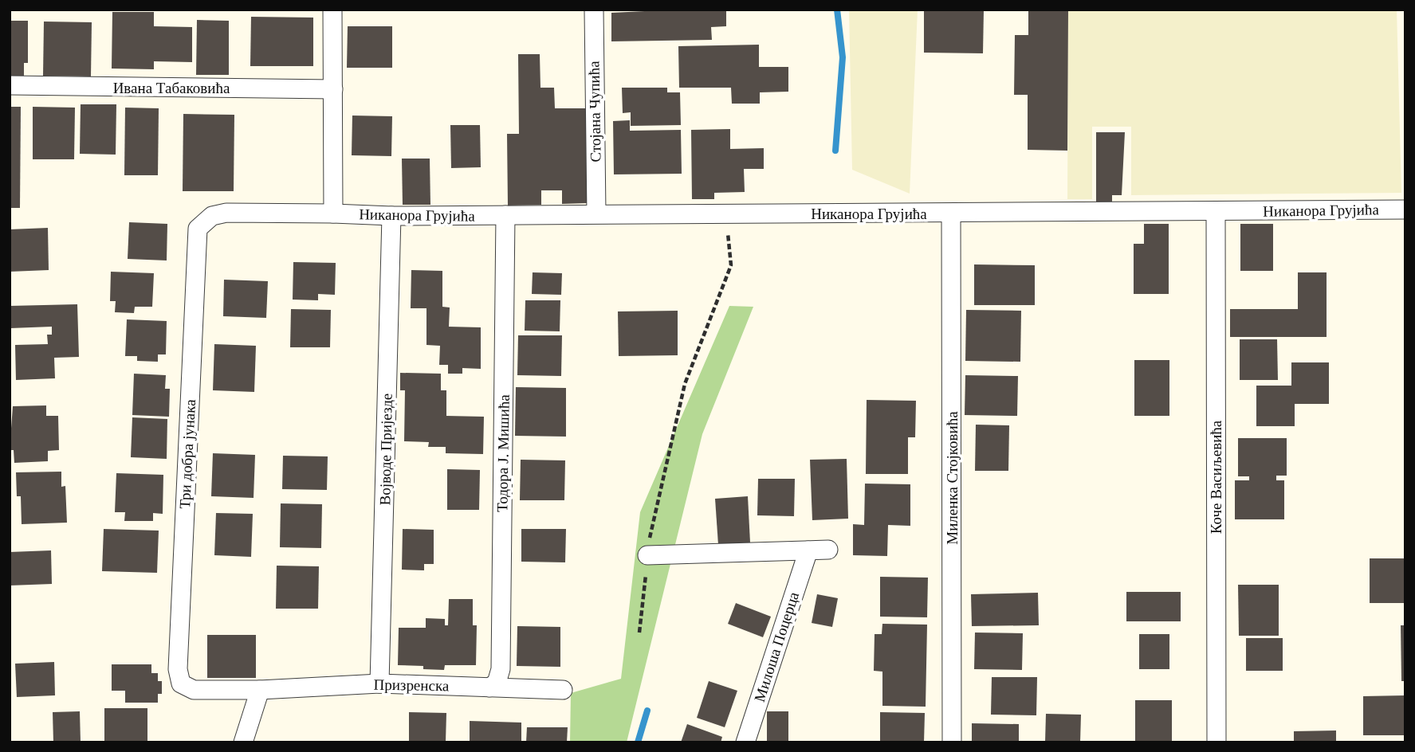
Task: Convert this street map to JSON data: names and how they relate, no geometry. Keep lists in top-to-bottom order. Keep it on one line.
{"streets":{"street":["Ивана Табаковића","Стојана Чупића","Никанора Грујића","Војводе Пријезде","Тодора Ј. Мишића","Три добра јунака","Коче Васиљевића","Миленка Стојковића","Милоша Поцерца","Призренска"]},"crossings":[["Стојана Чупића","Никанора Грујића"],["Никанора Грујића","Војводе Пријезде"],["Никанора Грујића","Тодора Ј. Мишића"],["Никанора Грујића","Три добра јунака"],["Никанора Грујића","Коче Васиљевића"],["Никанора Грујића","Миленка Стојковића"],["Војводе Пријезде","Призренска"],["Тодора Ј. Мишића","Призренска"],["Три добра јунака","Призренска"]]}
